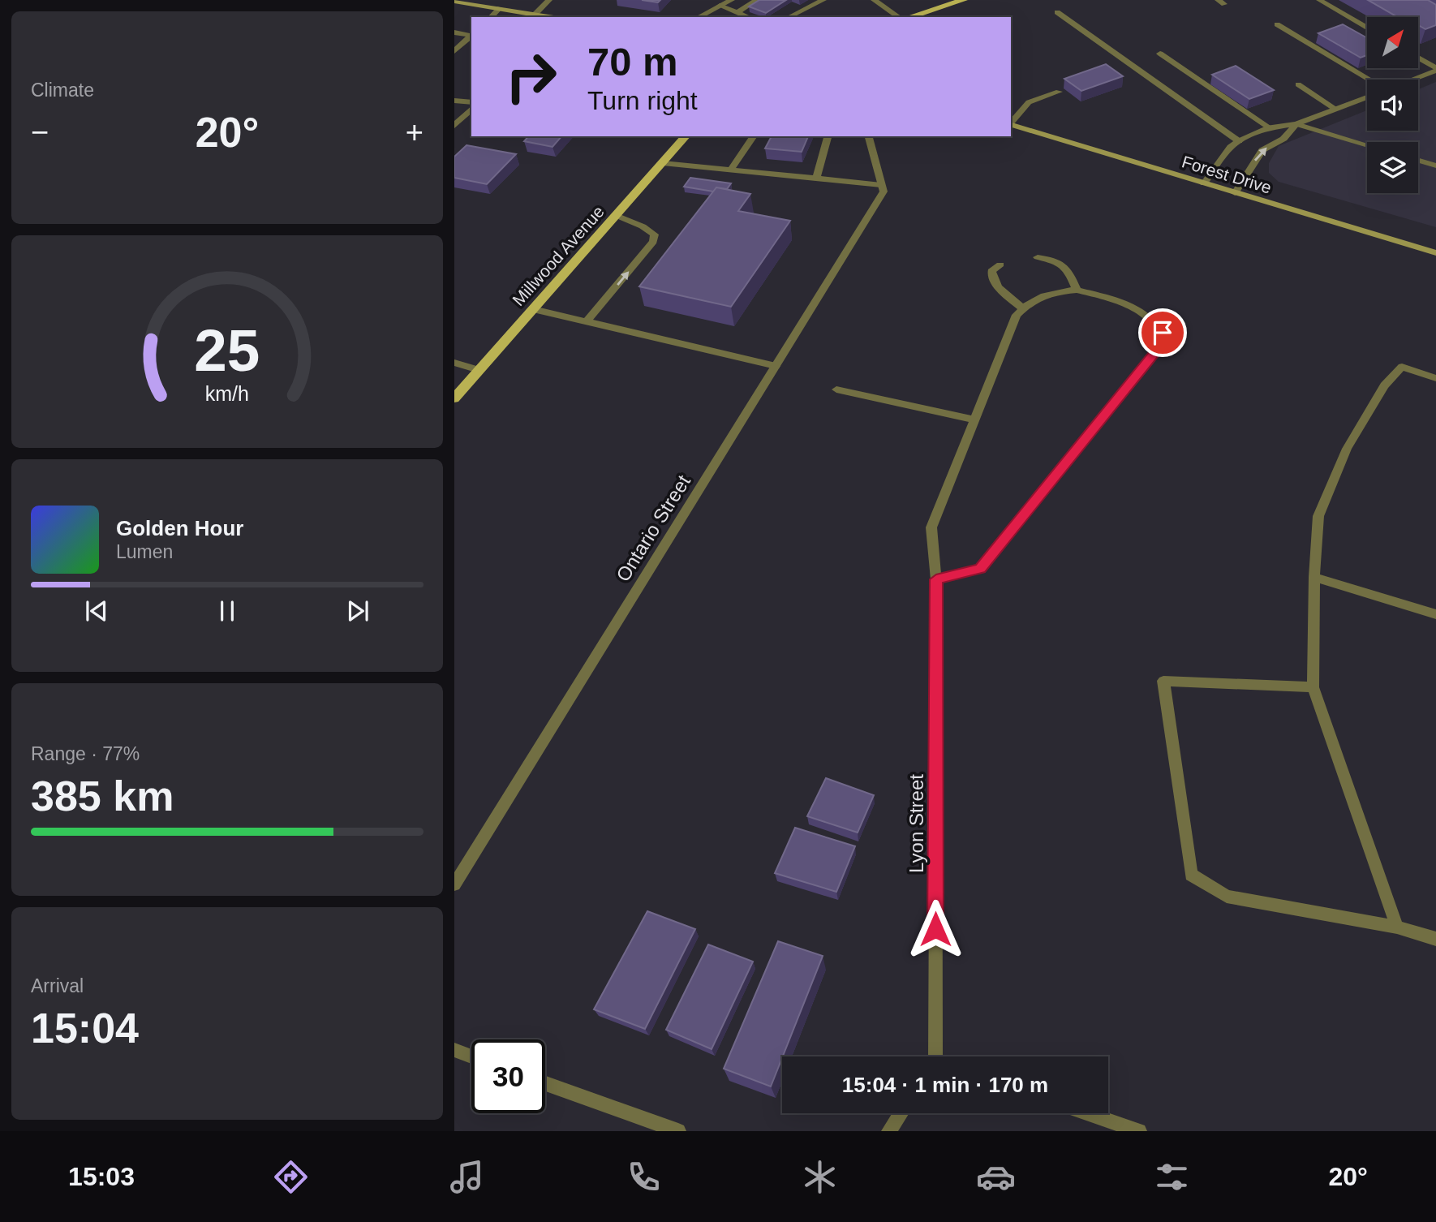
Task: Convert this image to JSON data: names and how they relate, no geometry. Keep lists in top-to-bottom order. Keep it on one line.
{"streets":{"main road":["Forest Drive","Millwood Avenue"],"street":["Ontario Street","Lyon Street"]},"north":"top right","page":{"tile":["Climate",["Range · 77%","385 km"],["Arrival","15:04"]],"turn":["70 m","Turn right"],"heat":["−","20°","+"],"song":["Golden Hour","Lumen"],"limit":"30","trip":"15:04 · 1 min · 170 m","tabs":["15:03","20°"],"gauge":["25","km/h"]}}
